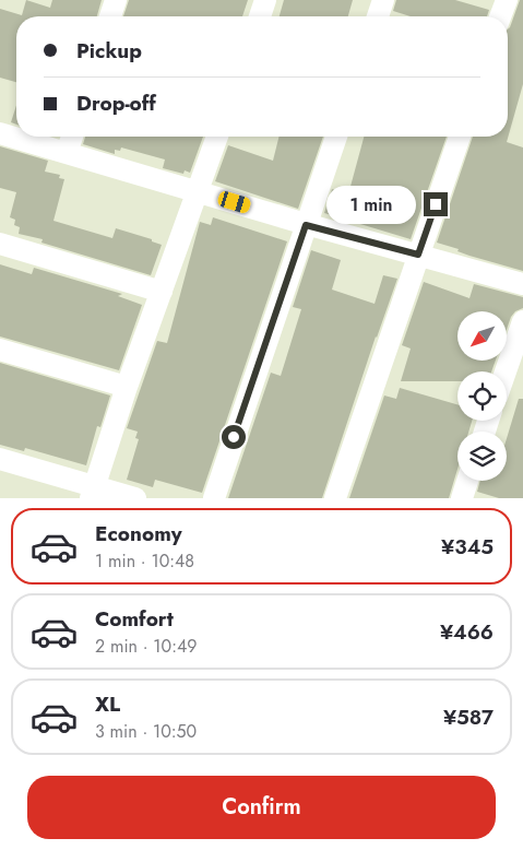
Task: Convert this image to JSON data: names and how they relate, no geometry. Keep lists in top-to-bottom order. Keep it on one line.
{"north":"bottom left","page":{"banner":["Pickup","Drop-off"],"bubble":"1 min","list":[{"name":"Economy","note":"1 min · 10:48","value":"¥345"},{"name":"Comfort","note":"2 min · 10:49","value":"¥466"},{"name":"XL","note":"3 min · 10:50","value":"¥587"}],"buttons":"Confirm"}}
